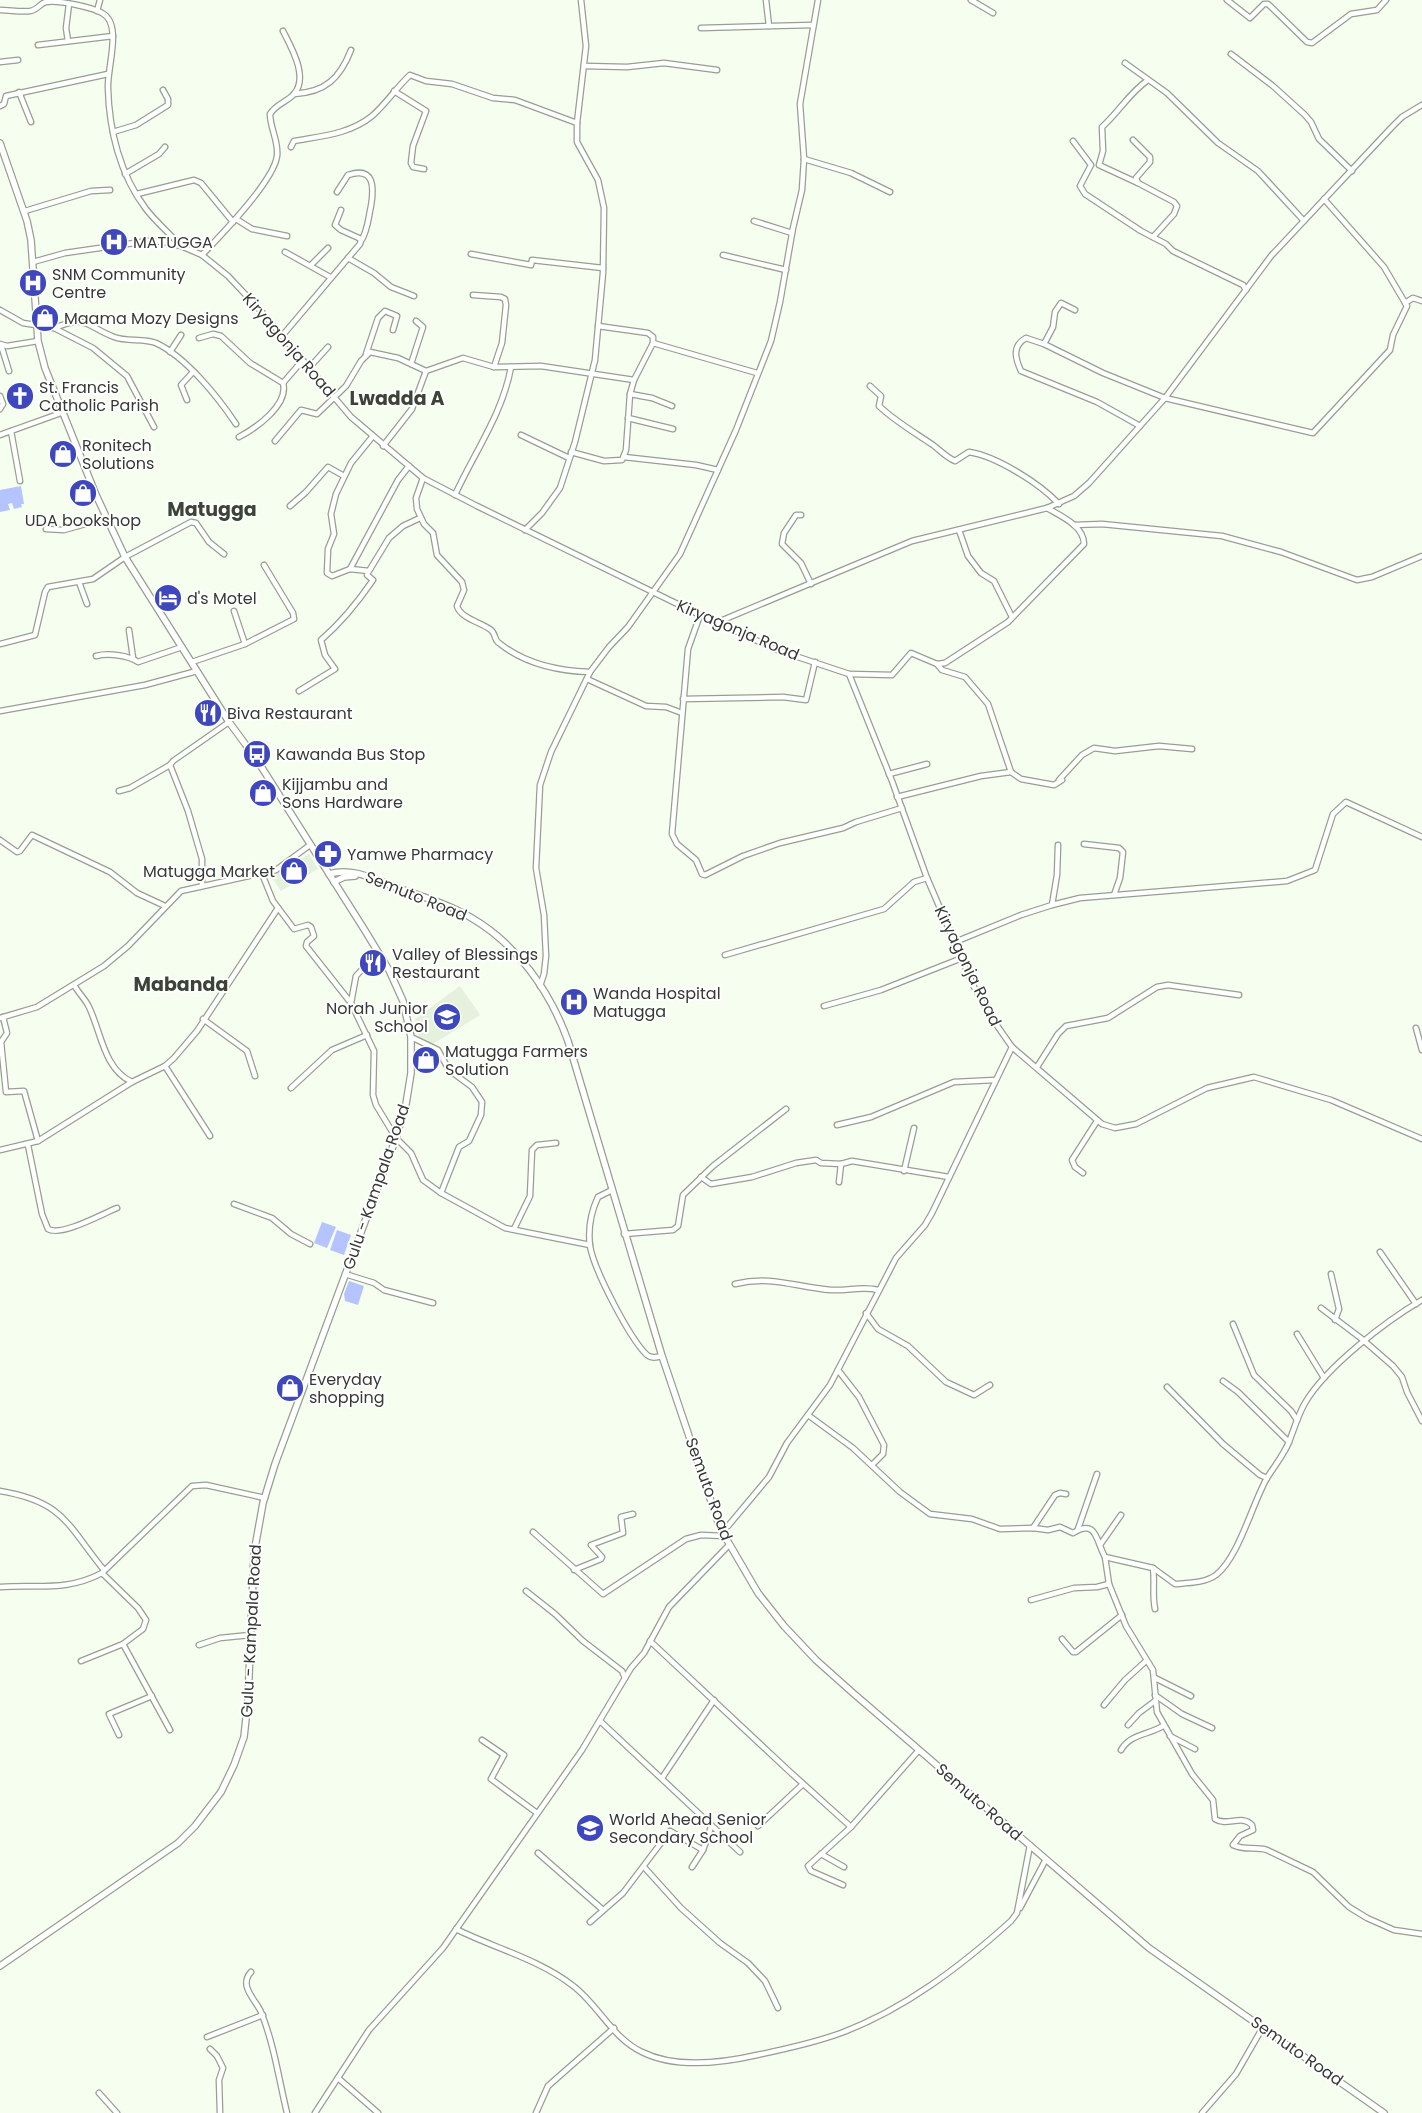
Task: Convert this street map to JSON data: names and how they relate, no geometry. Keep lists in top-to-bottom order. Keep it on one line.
{"streets":{"main road":["Semuto Road","Gulu - Kampala Road"],"street":["Kiryagonja Road"]},"crossings":[["Kiryagonja Road","Gulu - Kampala Road"],["Semuto Road","Gulu - Kampala Road"]],"districts":["Lwadda A","Matugga","Mabanda"],"places":{"hospital":["MATUGGA","SNM Community Centre","Wanda Hospital Matugga"],"shop":["Maama Mozy Designs","Ronitech Solutions","UDA bookshop","Kijjambu and Sons Hardware","Matugga Market","Matugga Farmers Solution","Everyday shopping"],"church":["St. Francis Catholic Parish"],"hotel":["d's Motel"],"restaurant":["Biva Restaurant","Valley of Blessings Restaurant"],"bus stop":["Kawanda Bus Stop"],"pharmacy":["Yamwe Pharmacy"],"school or university":["Norah Junior School","World Ahead Senior Secondary School"]}}
